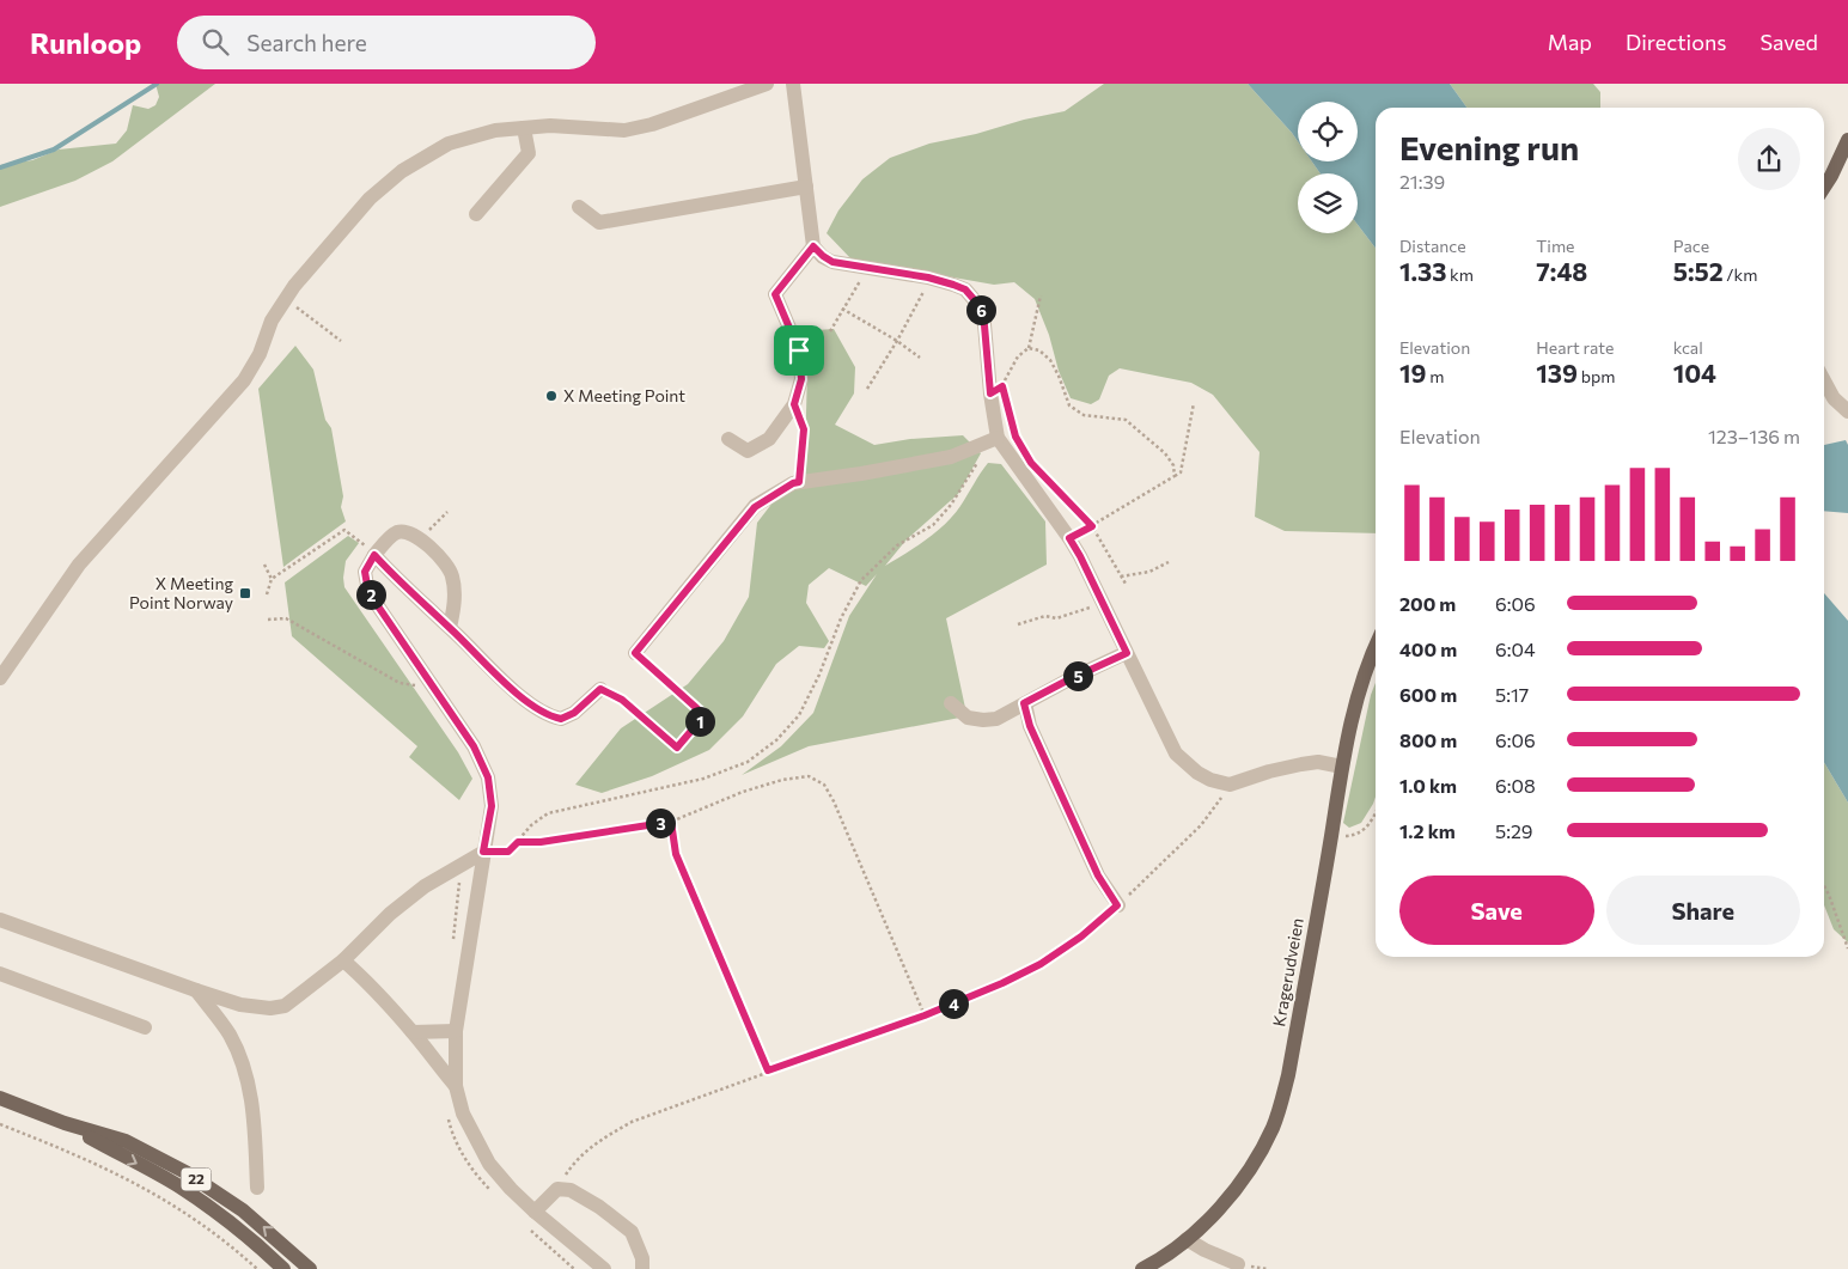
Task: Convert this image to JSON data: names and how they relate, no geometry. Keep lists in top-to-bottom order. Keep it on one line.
{"streets":{"main road":["Kragerudveien","22"]},"places":{"other":["X Meeting Point"],"transit":["X Meeting Point Norway"]},"page":{"header":"Runloop","search":"Search here","nav":["Map","Directions","Saved"],"heading":["Evening run","21:39"],"stats":[["Distance","1.33 km"],["Time","7:48"],["Pace","5:52 /km"],["Elevation","19 m"],["Heart rate","139 bpm"],["kcal","104"]],"pins":["6","2","5","1","3","4"],"chart":["Elevation","123–136 m"],"list":[{"name":"200 m","note":"6:06"},{"name":"400 m","note":"6:04"},{"name":"600 m","note":"5:17"},{"name":"800 m","note":"6:06"},{"name":"1.0 km","note":"6:08"},{"name":"1.2 km","note":"5:29"}],"buttons":["Save","Share"]}}
